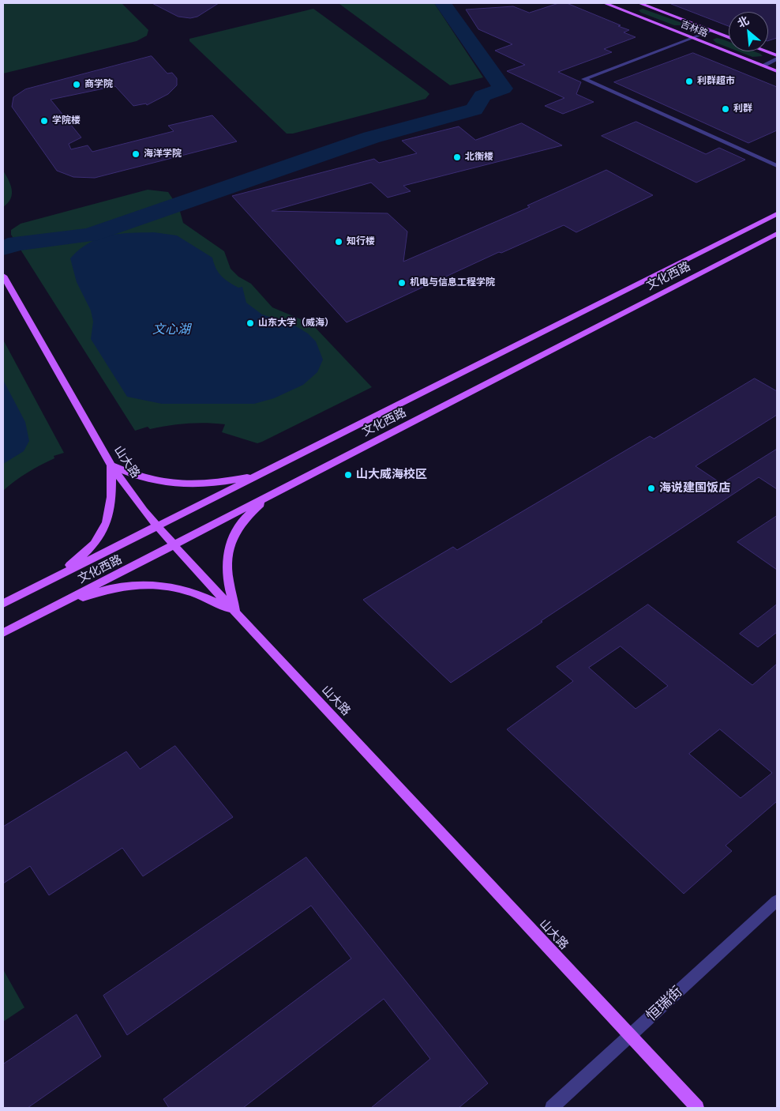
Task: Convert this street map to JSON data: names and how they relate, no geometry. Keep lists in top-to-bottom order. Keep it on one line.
{"streets":{"main road":["吉林路","文化西路","山大路"],"street":["恒瑞街"]},"crossings":[["文化西路","山大路"],["山大路","恒瑞街"]],"water":["文心湖"],"places":["利群超市","商学院","利群","学院楼","海洋学院","北衡楼","知行楼","机电与信息工程学院","山东大学（威海）","山大威海校区","海说建国饭店"],"north":"top left"}
